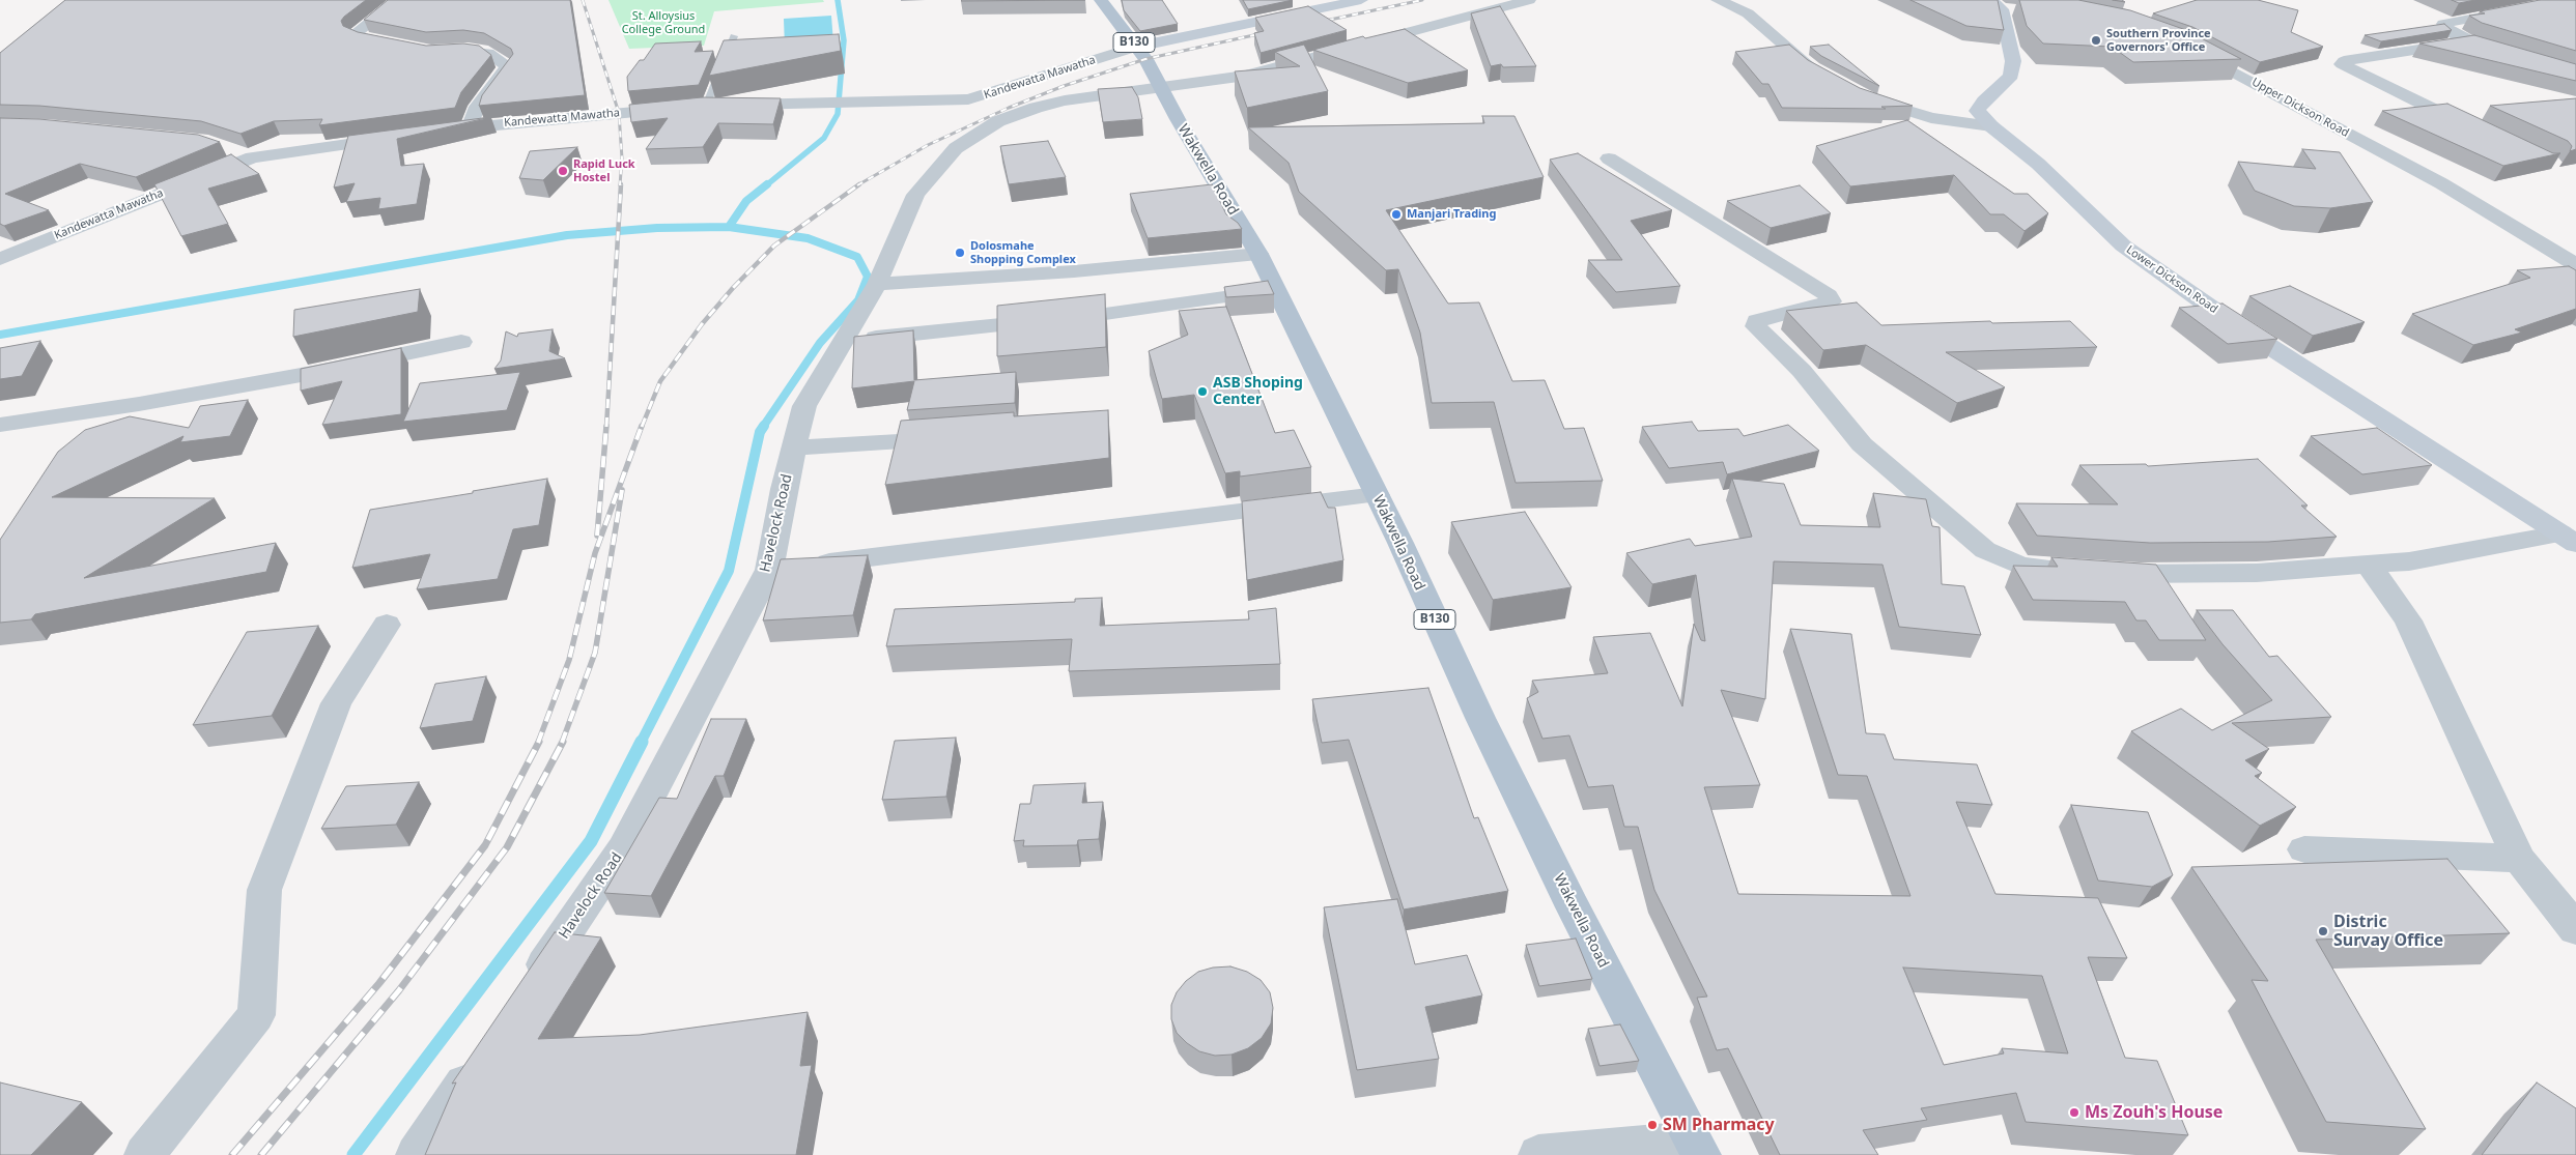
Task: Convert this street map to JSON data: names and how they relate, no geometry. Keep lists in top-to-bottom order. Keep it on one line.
{"streets":{"main road":["B130","Wakwella Road"],"street":["Kandewatta Mawatha","Upper Dickson Road","Lower Dickson Road","Havelock Road"]},"crossings":[["Kandewatta Mawatha","Wakwella Road"],["Wakwella Road","Havelock Road"]],"parks":["St. Alloysius College Ground"],"places":["Southern Province Governors' Office","Rapid Luck Hostel","Manjari Trading","Dolosmahe Shopping Complex","ASB Shoping Center","Distric Survay Office","Ms Zouh's House","SM Pharmacy"]}
